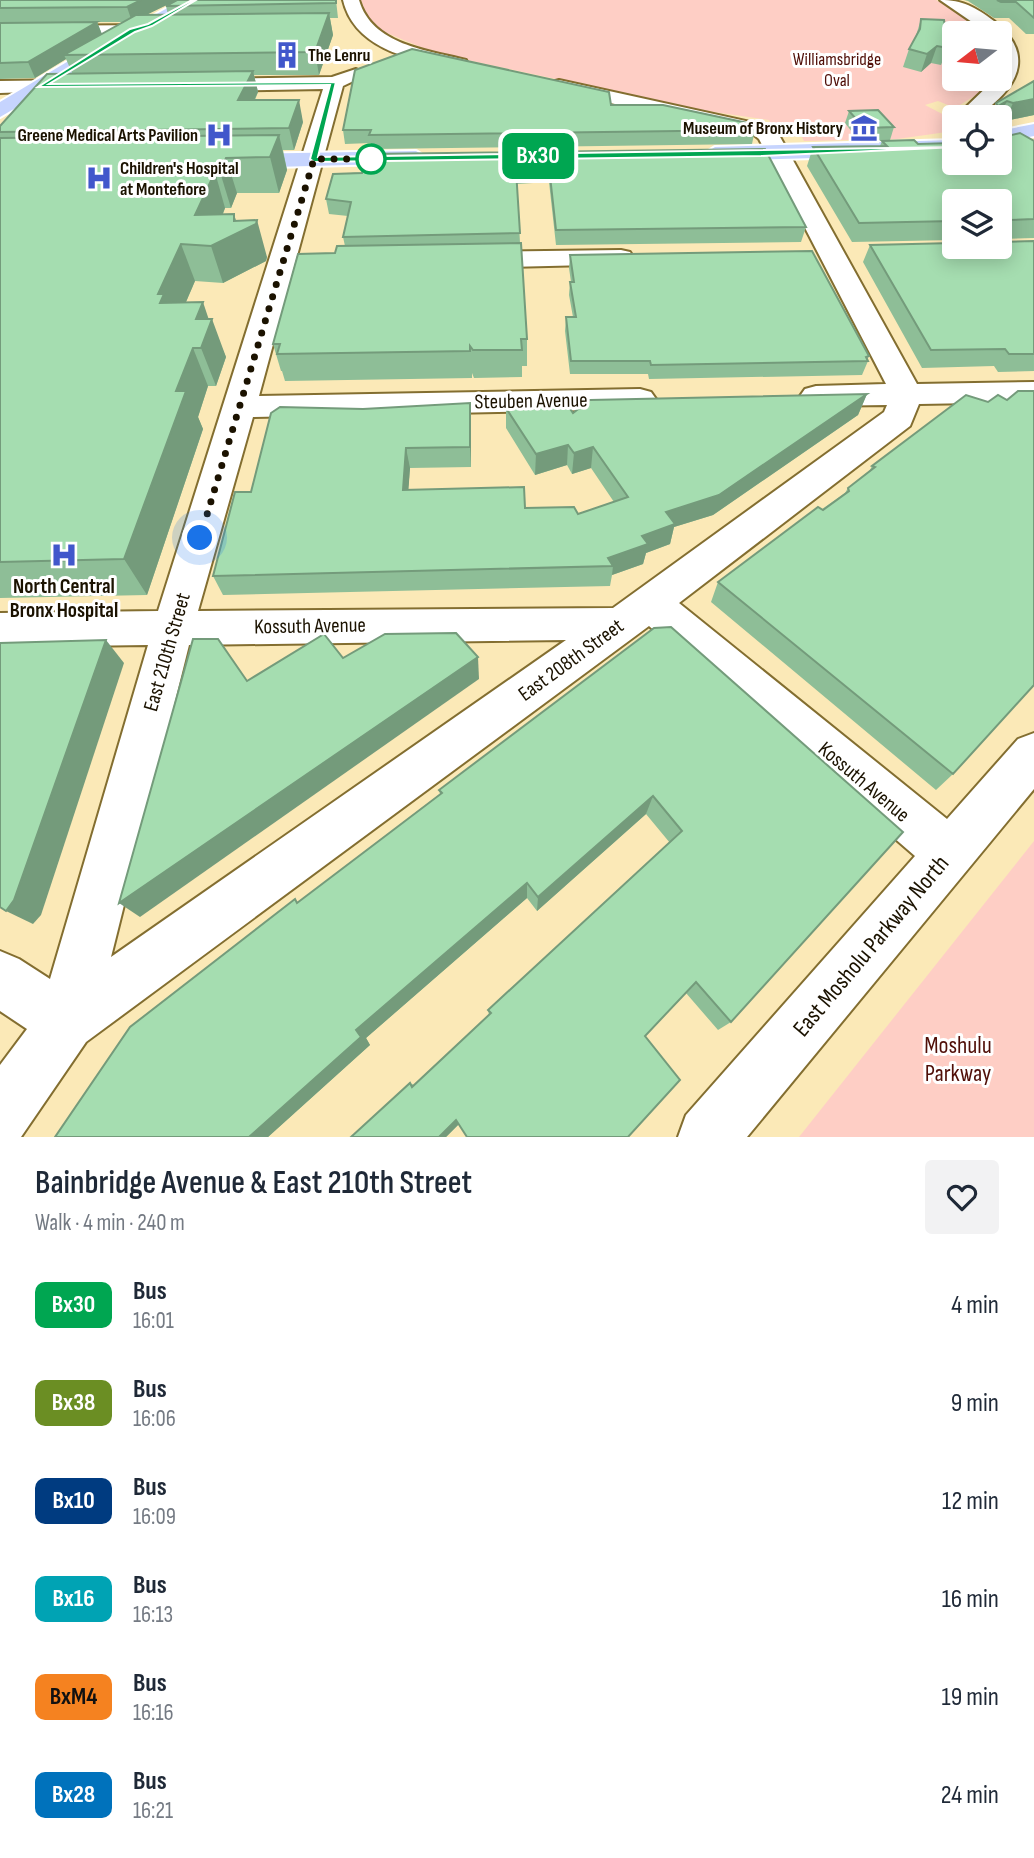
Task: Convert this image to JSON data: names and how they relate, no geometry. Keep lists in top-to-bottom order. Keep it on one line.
{"streets":{"street":["Steuben Avenue","Kossuth Avenue","East 210th Street","East 208th Street","East Mosholu Parkway North"]},"crossings":[["Steuben Avenue","East 210th Street"],["Kossuth Avenue","East 210th Street"],["Kossuth Avenue","East 208th Street"],["Kossuth Avenue","East Mosholu Parkway North"],["East 210th Street","East 208th Street"]],"parks":["Williamsbridge Oval","Moshulu Parkway"],"places":{"building":["The Lenru"],"museum":["Museum of Bronx History"],"hospital":["Greene Medical Arts Pavilion","Children's Hospital at Montefiore","North Central Bronx Hospital"]},"lines":["bus line Bx30"],"north":"left","page":{"on_map":"Bx30","heading":["Bainbridge Avenue & East 210th Street","Walk · 4 min · 240 m"],"list":[{"mark":"Bx30","name":"Bus","note":"16:01","value":"4 min"},{"mark":"Bx38","name":"Bus","note":"16:06","value":"9 min"},{"mark":"Bx10","name":"Bus","note":"16:09","value":"12 min"},{"mark":"Bx16","name":"Bus","note":"16:13","value":"16 min"},{"mark":"BxM4","name":"Bus","note":"16:16","value":"19 min"},{"mark":"Bx28","name":"Bus","note":"16:21","value":"24 min"}]}}
